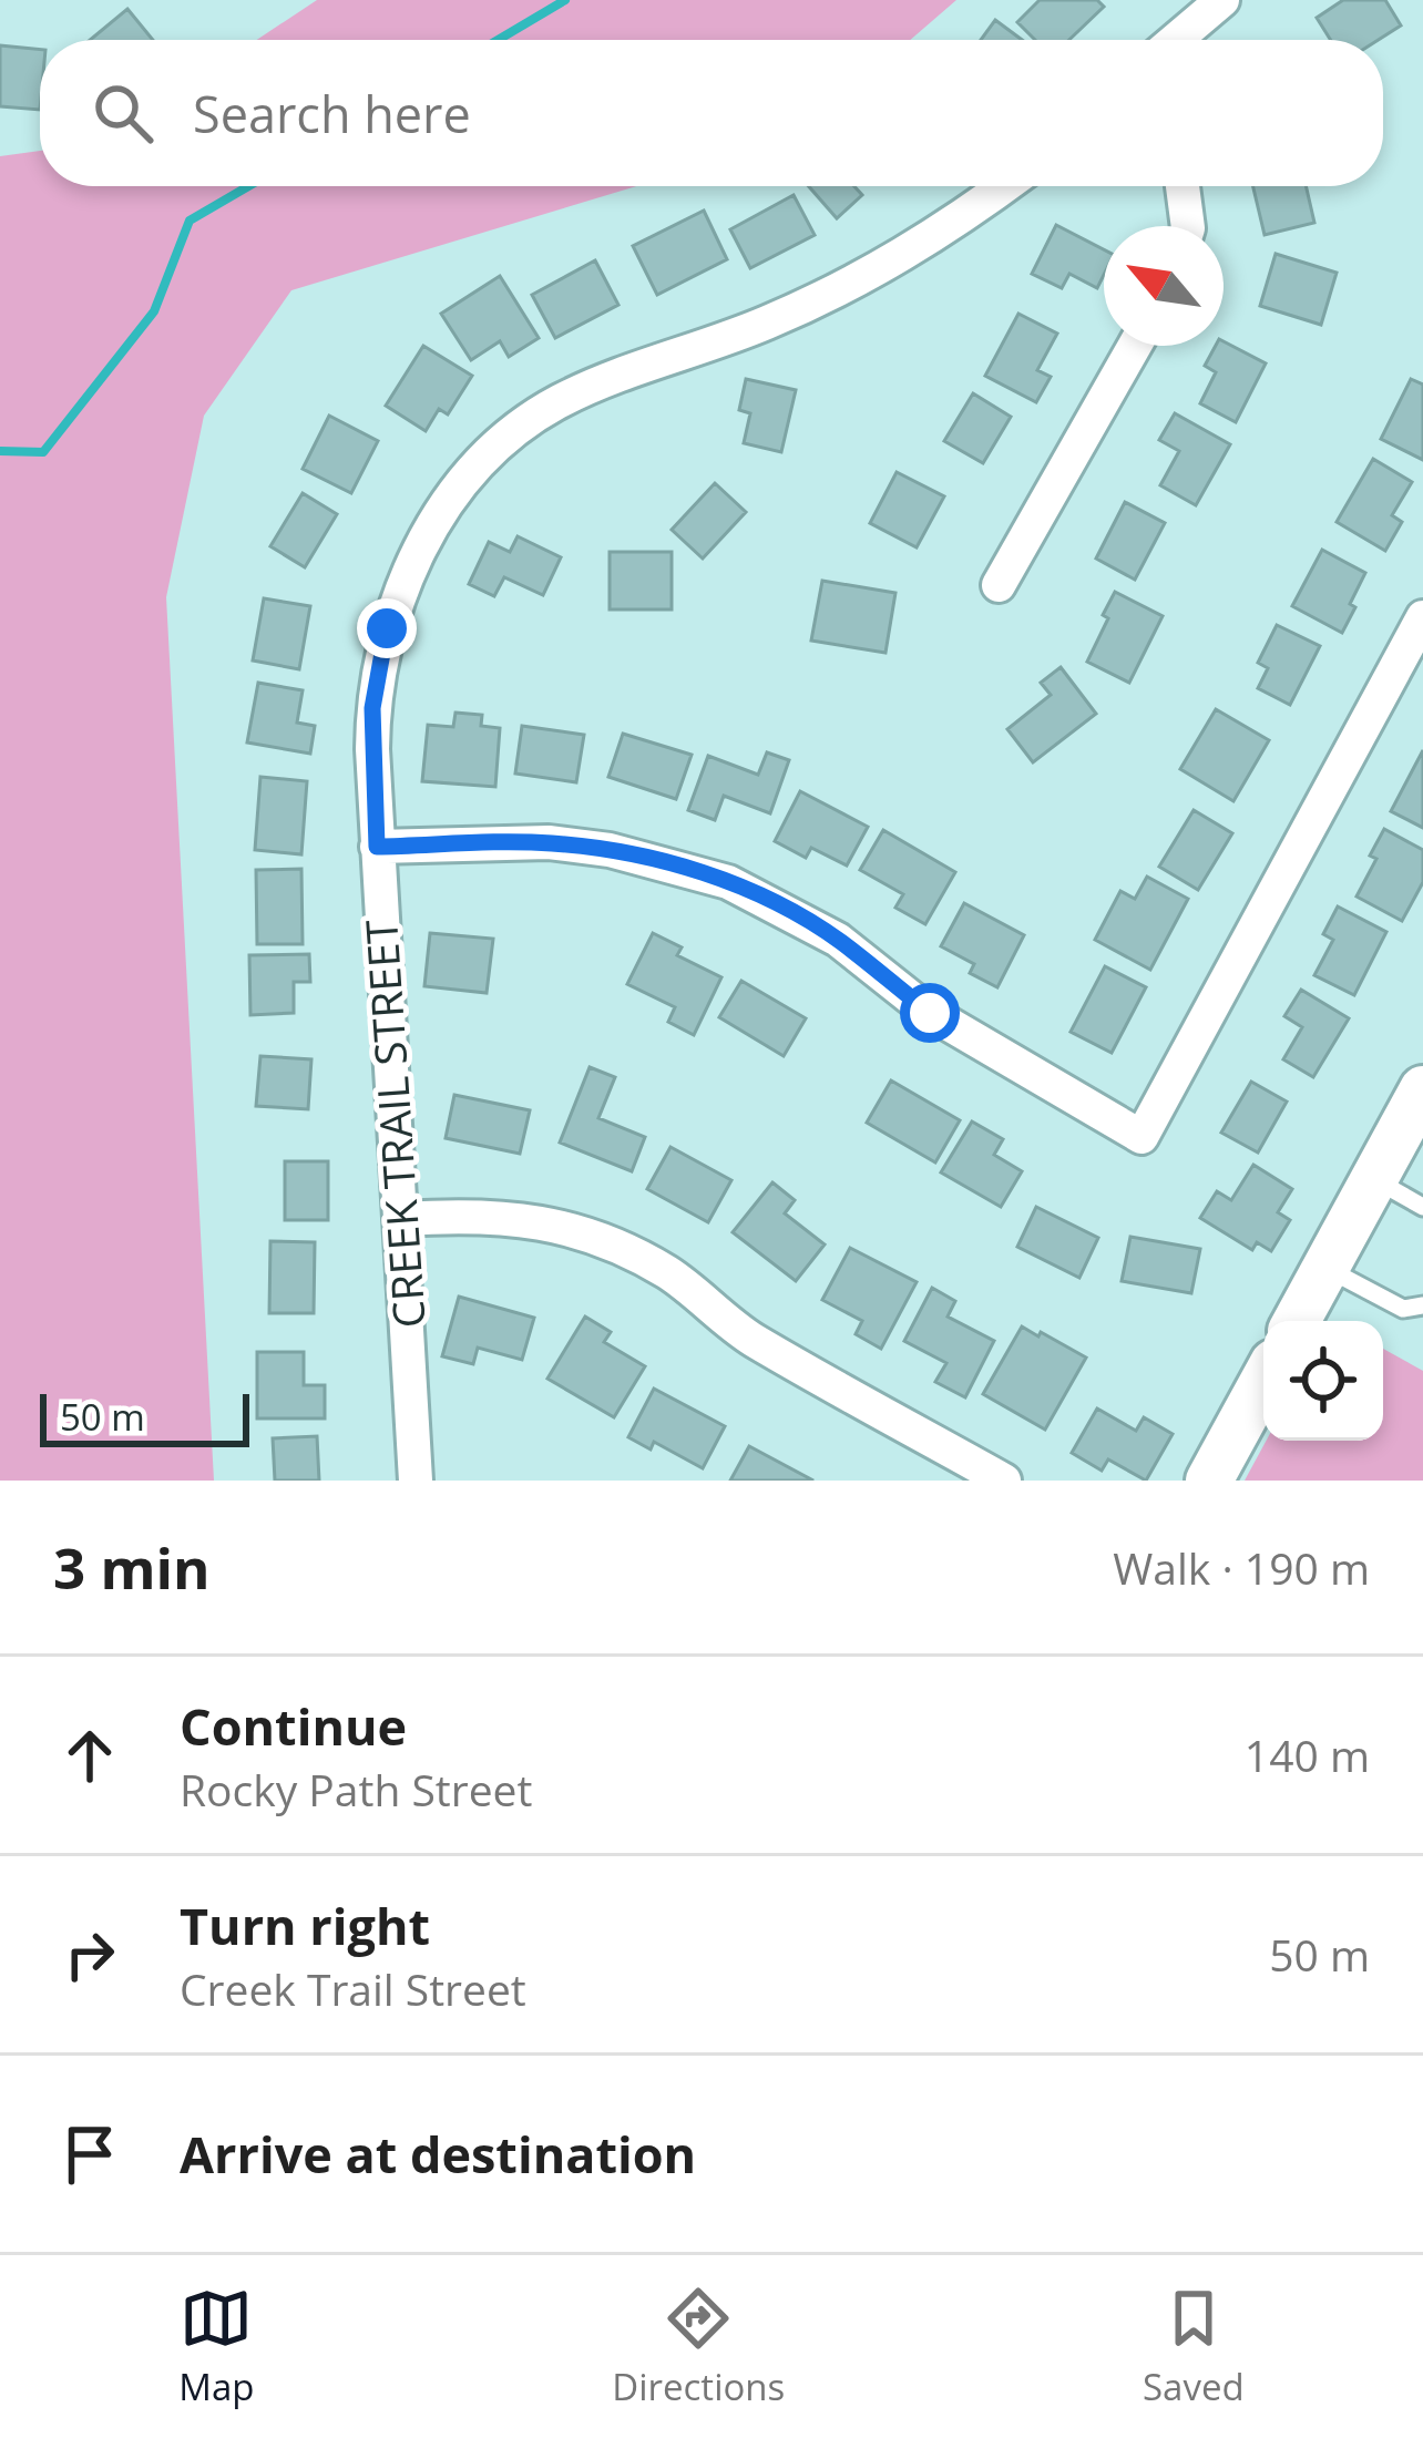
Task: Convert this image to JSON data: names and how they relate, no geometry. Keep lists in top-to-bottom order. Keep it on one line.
{"streets":{"street":["CREEK TRAIL STREET"]},"scale_bar":"50 m","north":"top left","page":{"search":"Search here","scale":"50 m","heading":["3 min","Walk · 190 m"],"list":[["Continue","Rocky Path Street","140 m"],["Turn right","Creek Trail Street","50 m"],"Arrive at destination"],"nav":["Map","Directions","Saved"]}}
